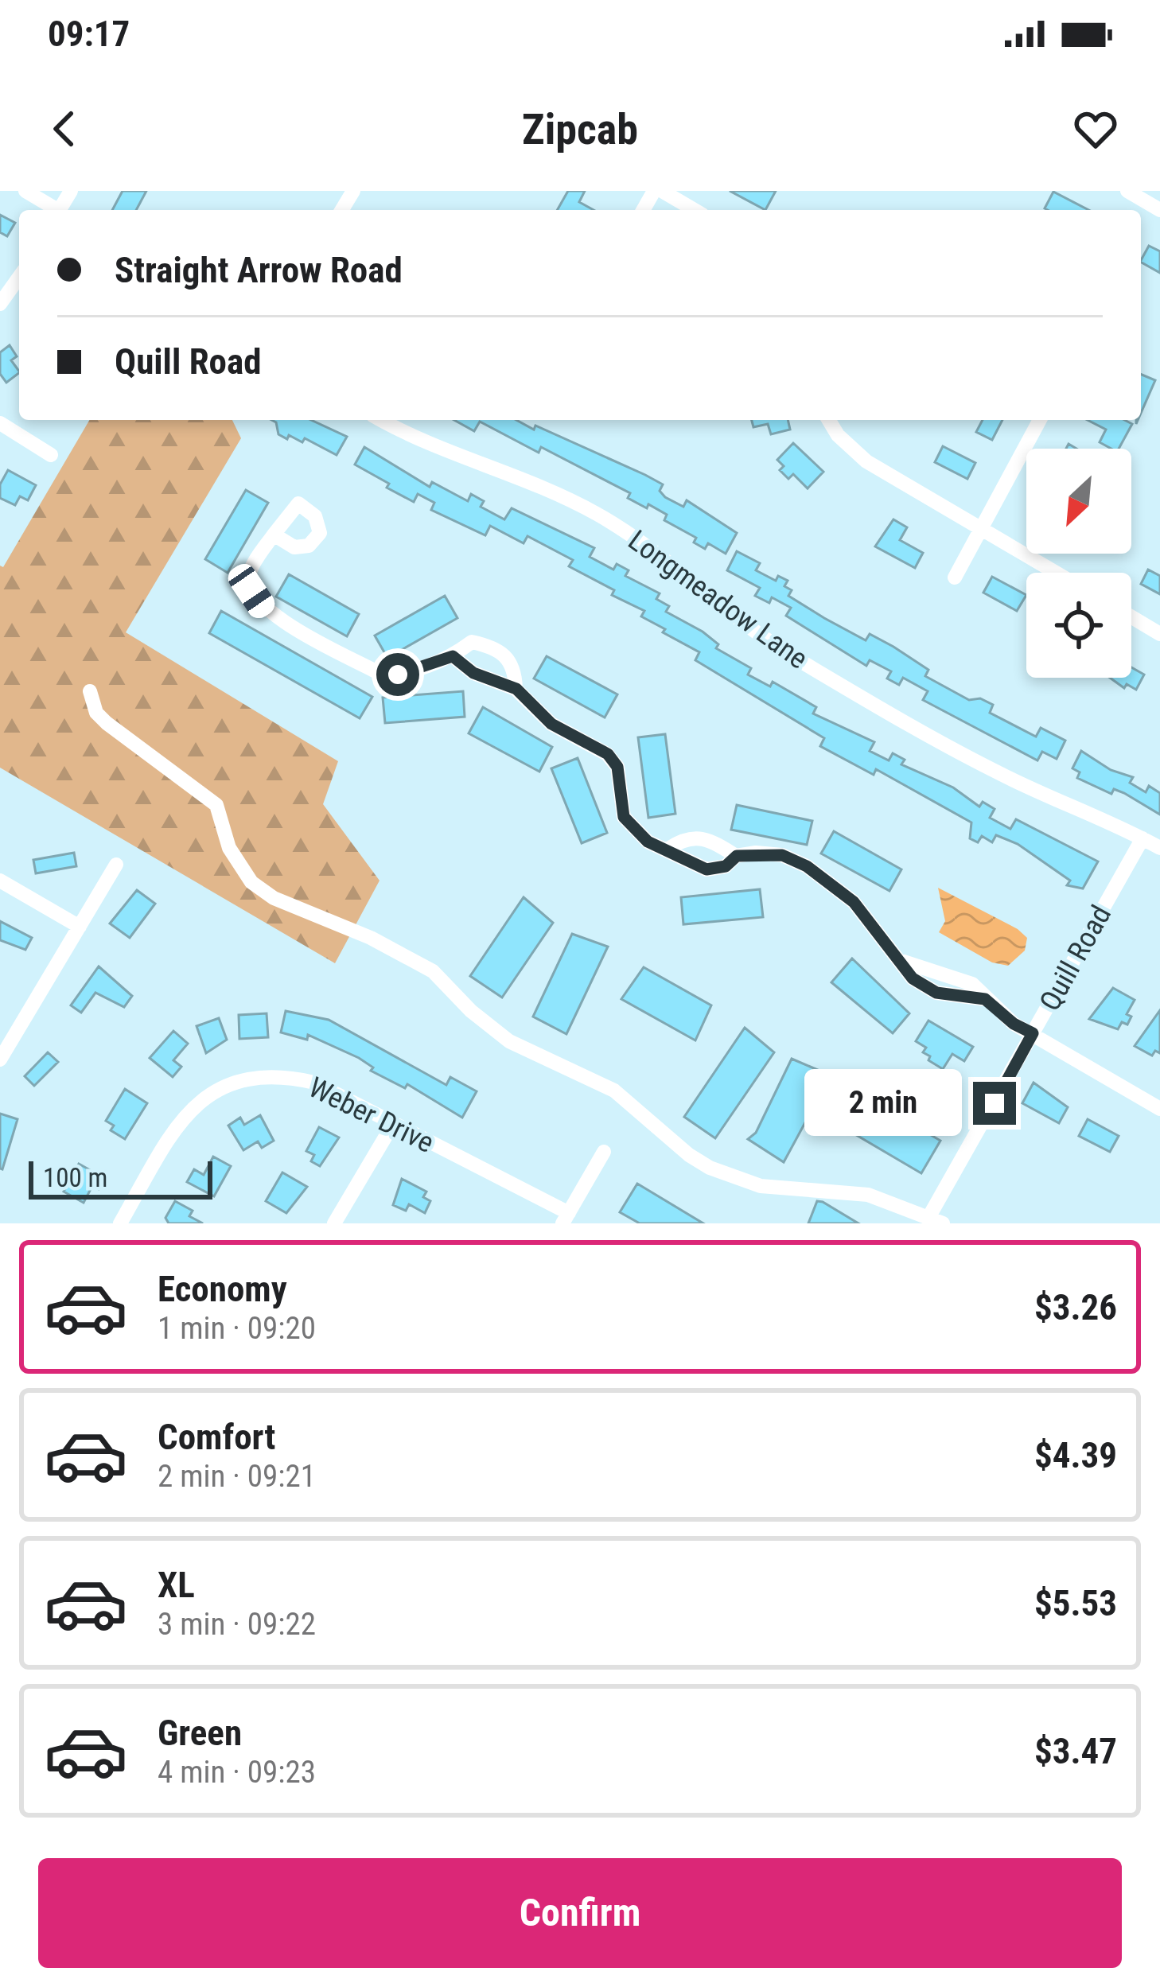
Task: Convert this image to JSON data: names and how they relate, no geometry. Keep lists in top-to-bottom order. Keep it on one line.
{"streets":{"street":["Longmeadow Lane","Quill Road","Weber Drive"]},"crossings":[["Longmeadow Lane","Quill Road"]],"scale_bar":"100 m","north":"bottom left","page":{"status":"09:17","header":"Zipcab","banner":["Straight Arrow Road","Quill Road"],"bubble":"2 min","scale":"100 m","list":[{"name":"Economy","note":"1 min · 09:20","value":"$3.26"},{"name":"Comfort","note":"2 min · 09:21","value":"$4.39"},{"name":"XL","note":"3 min · 09:22","value":"$5.53"},{"name":"Green","note":"4 min · 09:23","value":"$3.47"}],"buttons":"Confirm"}}
